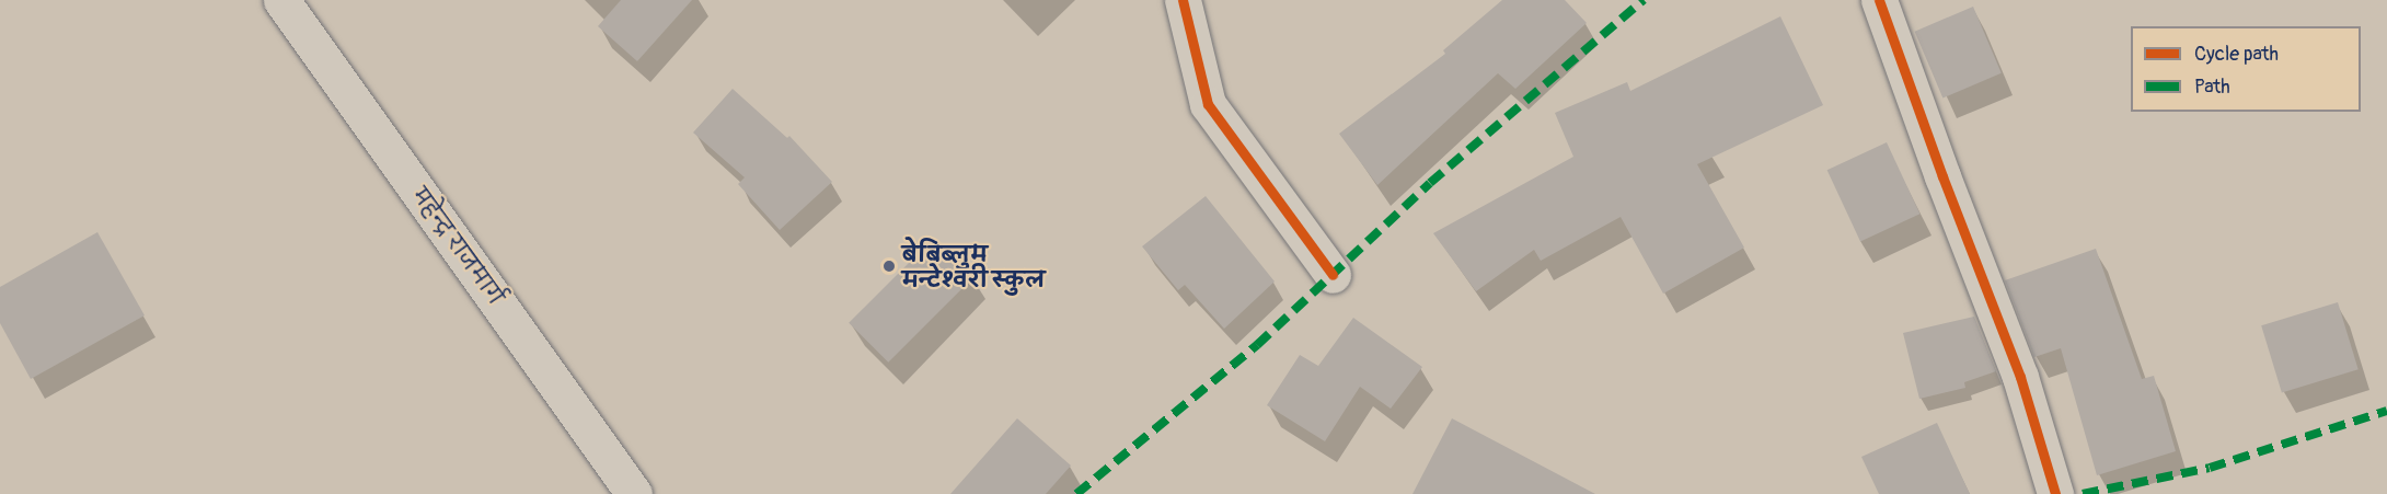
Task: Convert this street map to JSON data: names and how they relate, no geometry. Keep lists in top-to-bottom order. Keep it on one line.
{"streets":{"main road":["महेन्द्र राजमार्ग"]},"places":["बेबिब्लुम मन्टेश्वरी स्कुल"],"legend":["Cycle path","Path"]}
